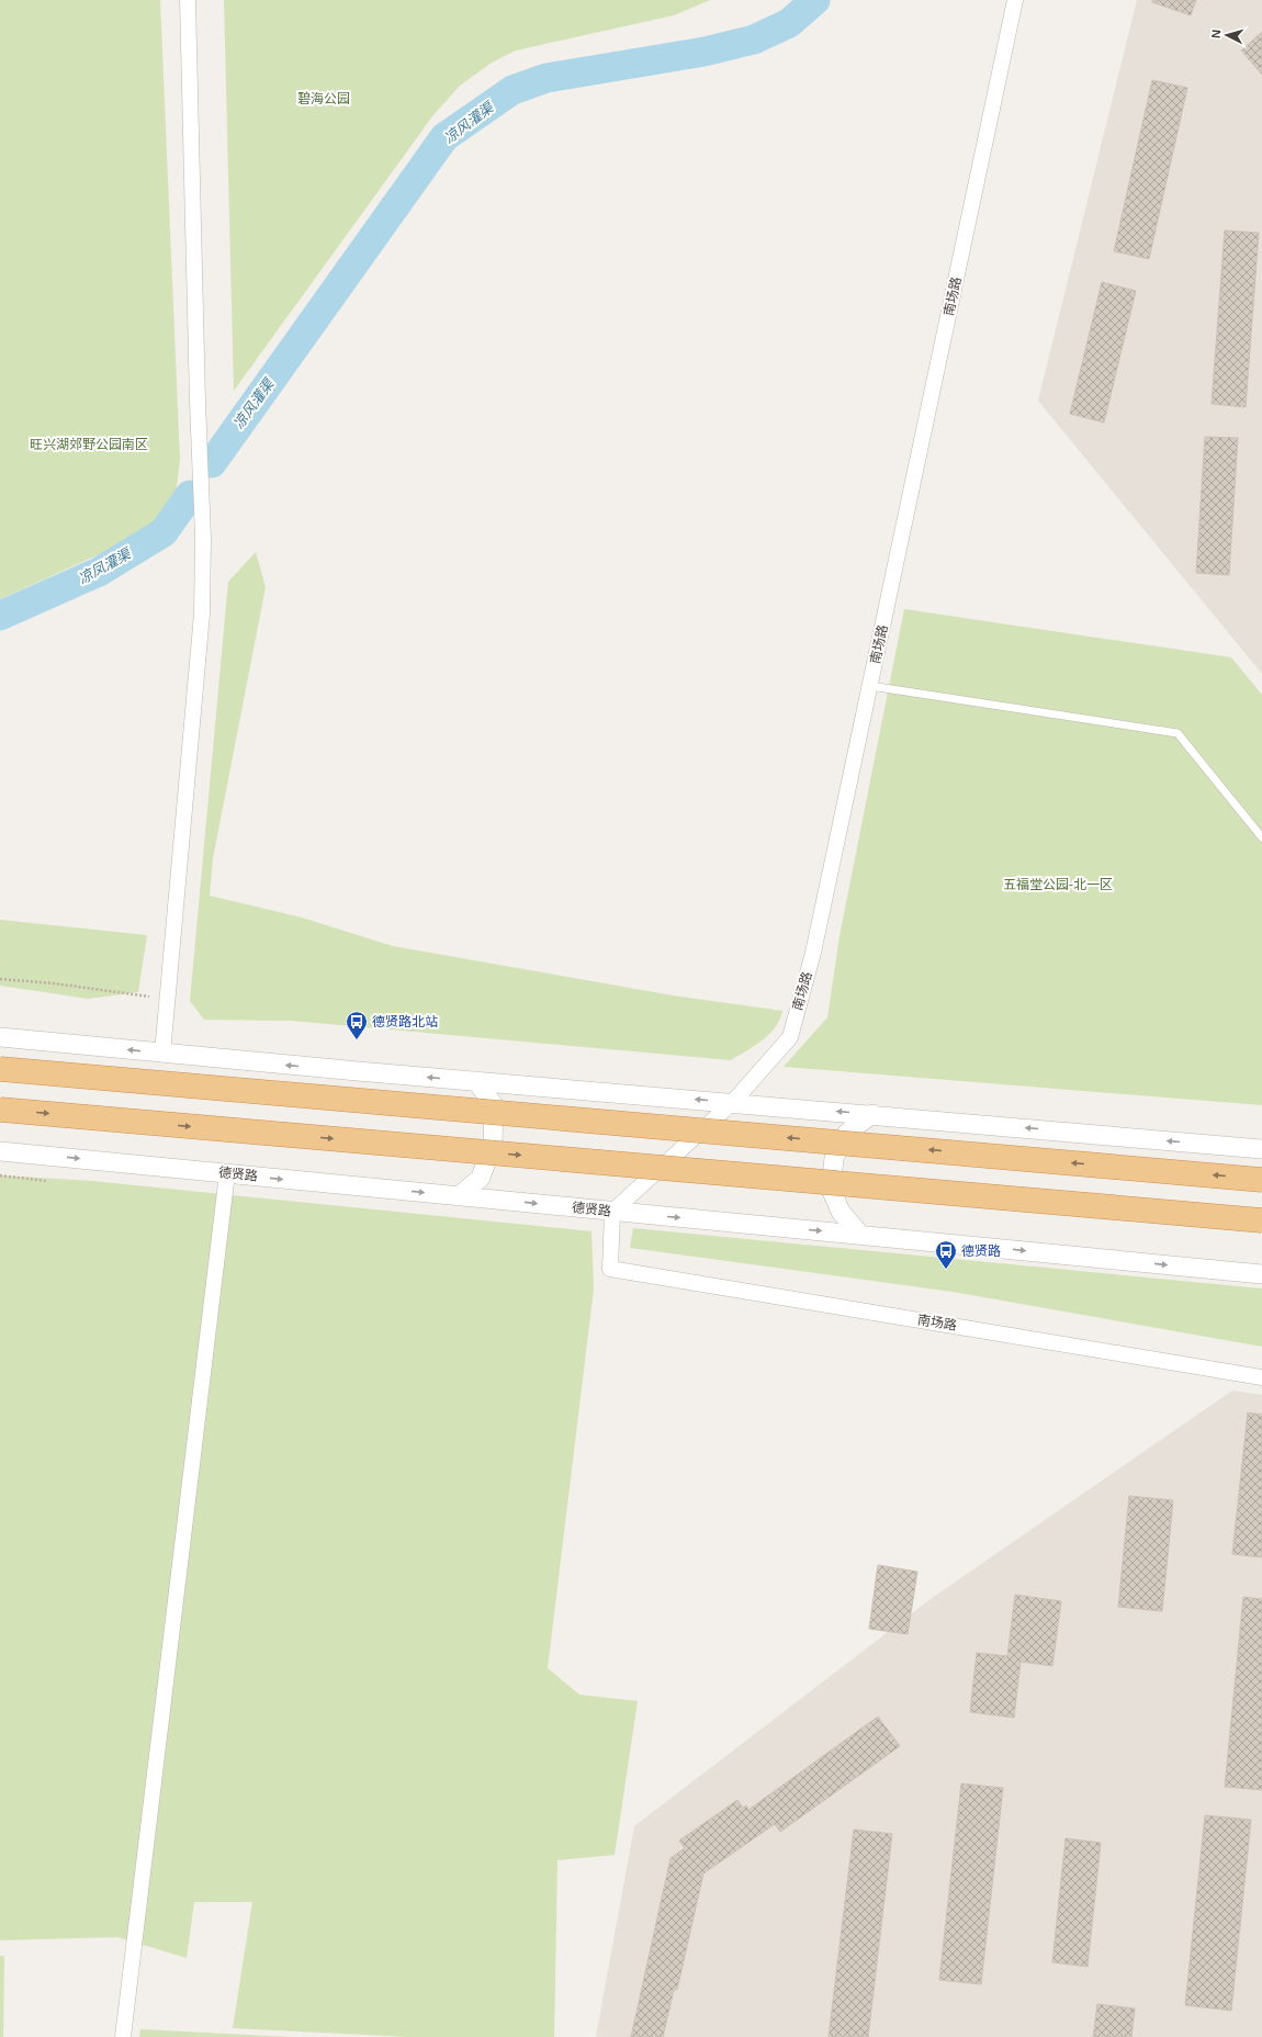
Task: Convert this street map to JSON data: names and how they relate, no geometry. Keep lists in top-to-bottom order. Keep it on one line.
{"streets":{"street":["南场路","德贤路"]},"crossings":[["南场路","德贤路"]],"water":["凉风灌渠","凉凤灌渠"],"parks":["碧海公园","旺兴湖郊野公园南区","五福堂公园-北一区"],"places":{"bus stop":["德贤路北站","德贤路"]},"north":"left"}
